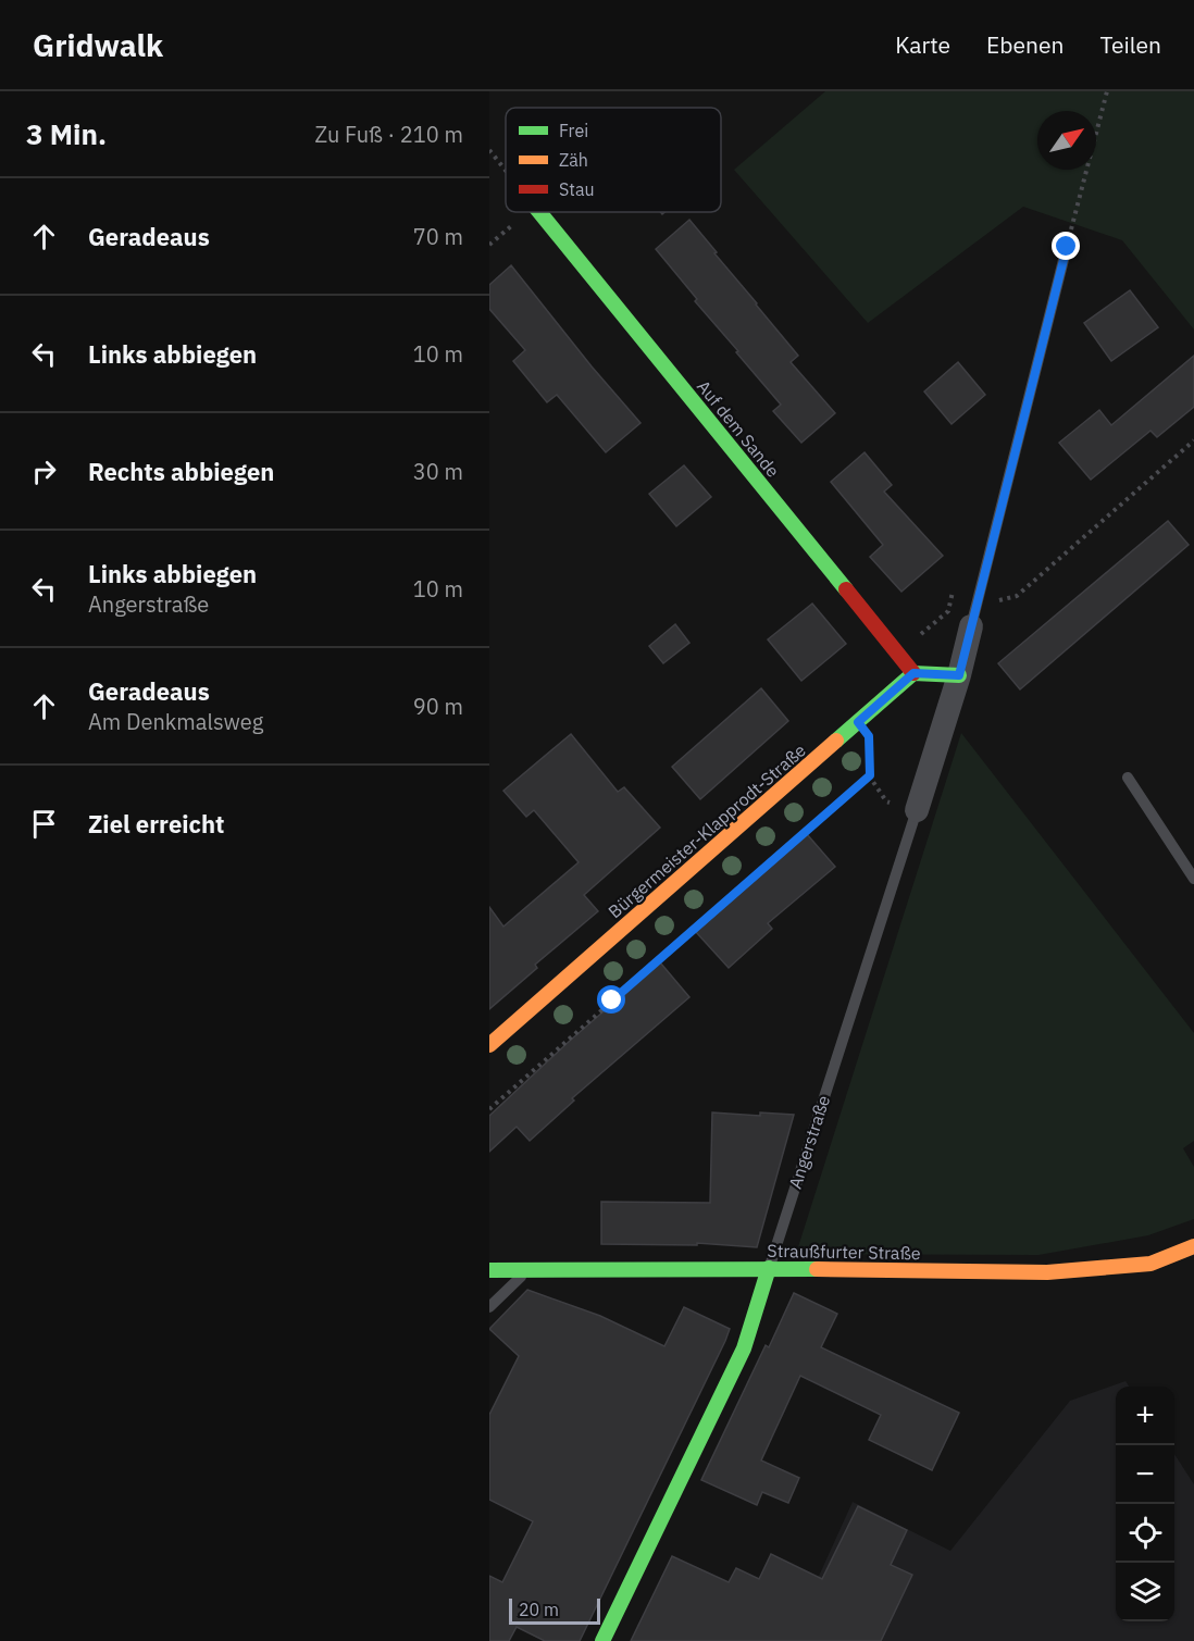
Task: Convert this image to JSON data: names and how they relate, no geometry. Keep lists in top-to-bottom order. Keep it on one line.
{"streets":{"street":["Auf dem Sande","Bürgermeister-Klapprodt-Straße","Angerstraße","Straußfurter Straße"]},"crossings":[["Auf dem Sande","Bürgermeister-Klapprodt-Straße"],["Angerstraße","Straußfurter Straße"]],"legend":["Frei","Zäh","Stau"],"scale_bar":"20 m","north":"top right","page":{"header":"Gridwalk","nav":["Karte","Ebenen","Teilen"],"heading":["3 Min.","Zu Fuß · 210 m"],"list":[["Geradeaus","70 m"],["Links abbiegen","10 m"],["Rechts abbiegen","30 m"],["Links abbiegen","Angerstraße","10 m"],["Geradeaus","Am Denkmalsweg","90 m"],"Ziel erreicht"],"map_buttons":["+","−"],"scale":"20 m"}}
